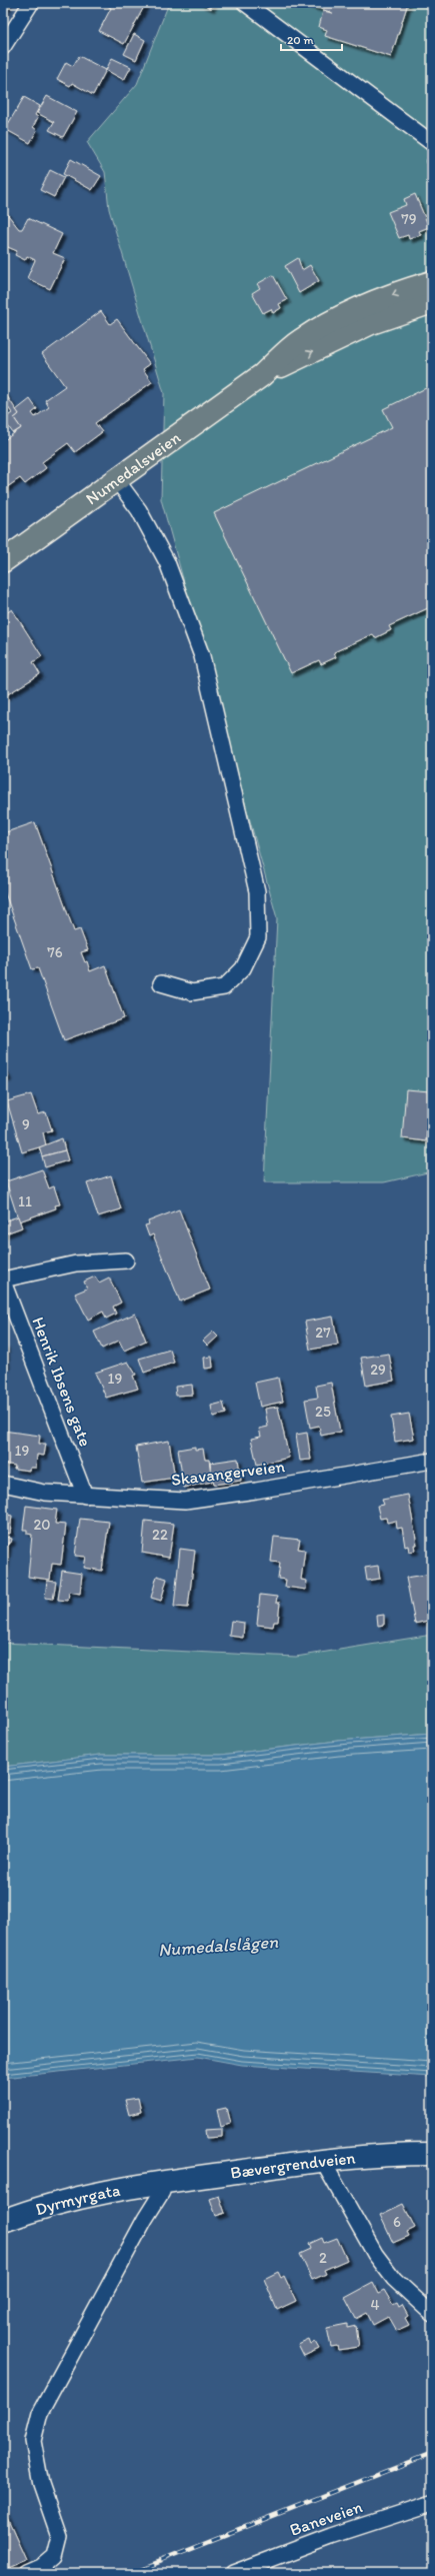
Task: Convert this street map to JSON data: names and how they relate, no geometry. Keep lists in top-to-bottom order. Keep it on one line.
{"streets":{"main road":["Numedalsveien","Bævergrendveien","Dyrmyrgata"],"street":["Henrik Ibsens gate","Skavangerveien","Baneveien"]},"crossings":[["Henrik Ibsens gate","Skavangerveien"],["Bævergrendveien","Dyrmyrgata"]],"water":["Numedalslågen"],"house_numbers":["79","76","9","11","27","29","19","25","19","20","22","6","2","4"],"scale_bar":"20 m"}
